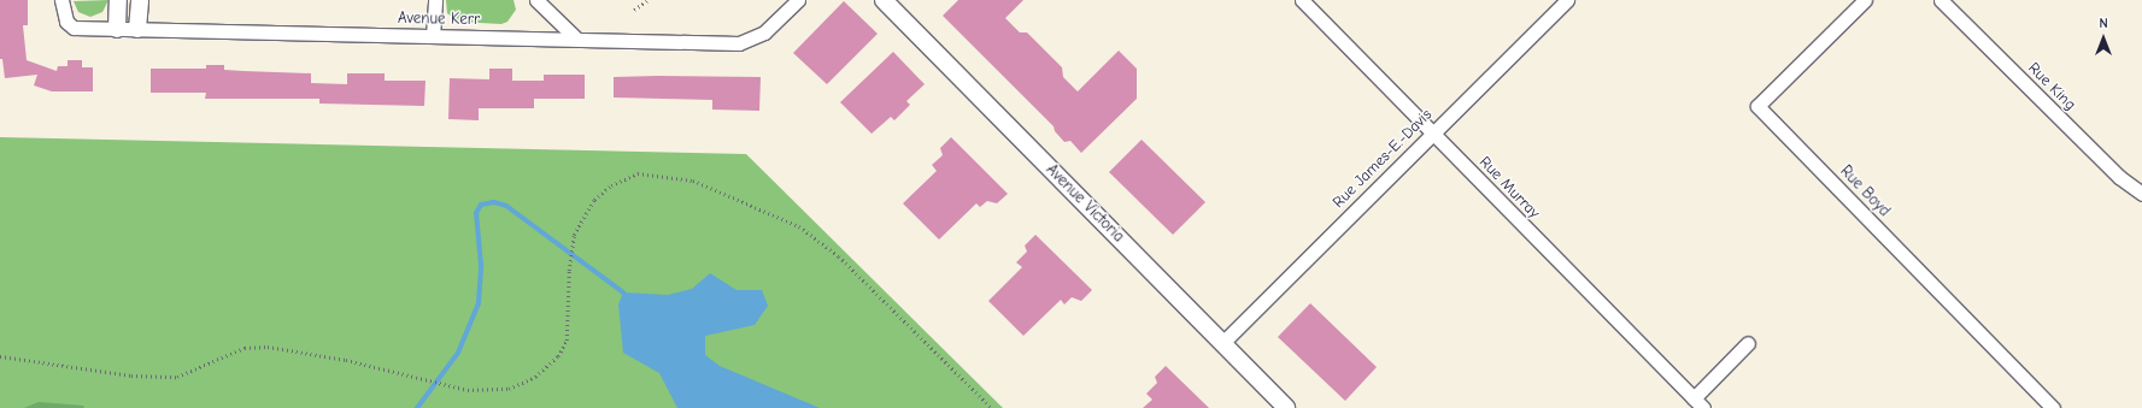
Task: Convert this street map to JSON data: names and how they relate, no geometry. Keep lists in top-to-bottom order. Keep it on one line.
{"streets":{"street":["Avenue Kerr","Rue King","Rue James-E.-Davis","Rue Murray","Rue Boyd","Avenue Victoria"]},"crossings":[["Rue James-E.-Davis","Rue Murray"],["Rue James-E.-Davis","Avenue Victoria"]],"north":"top"}
